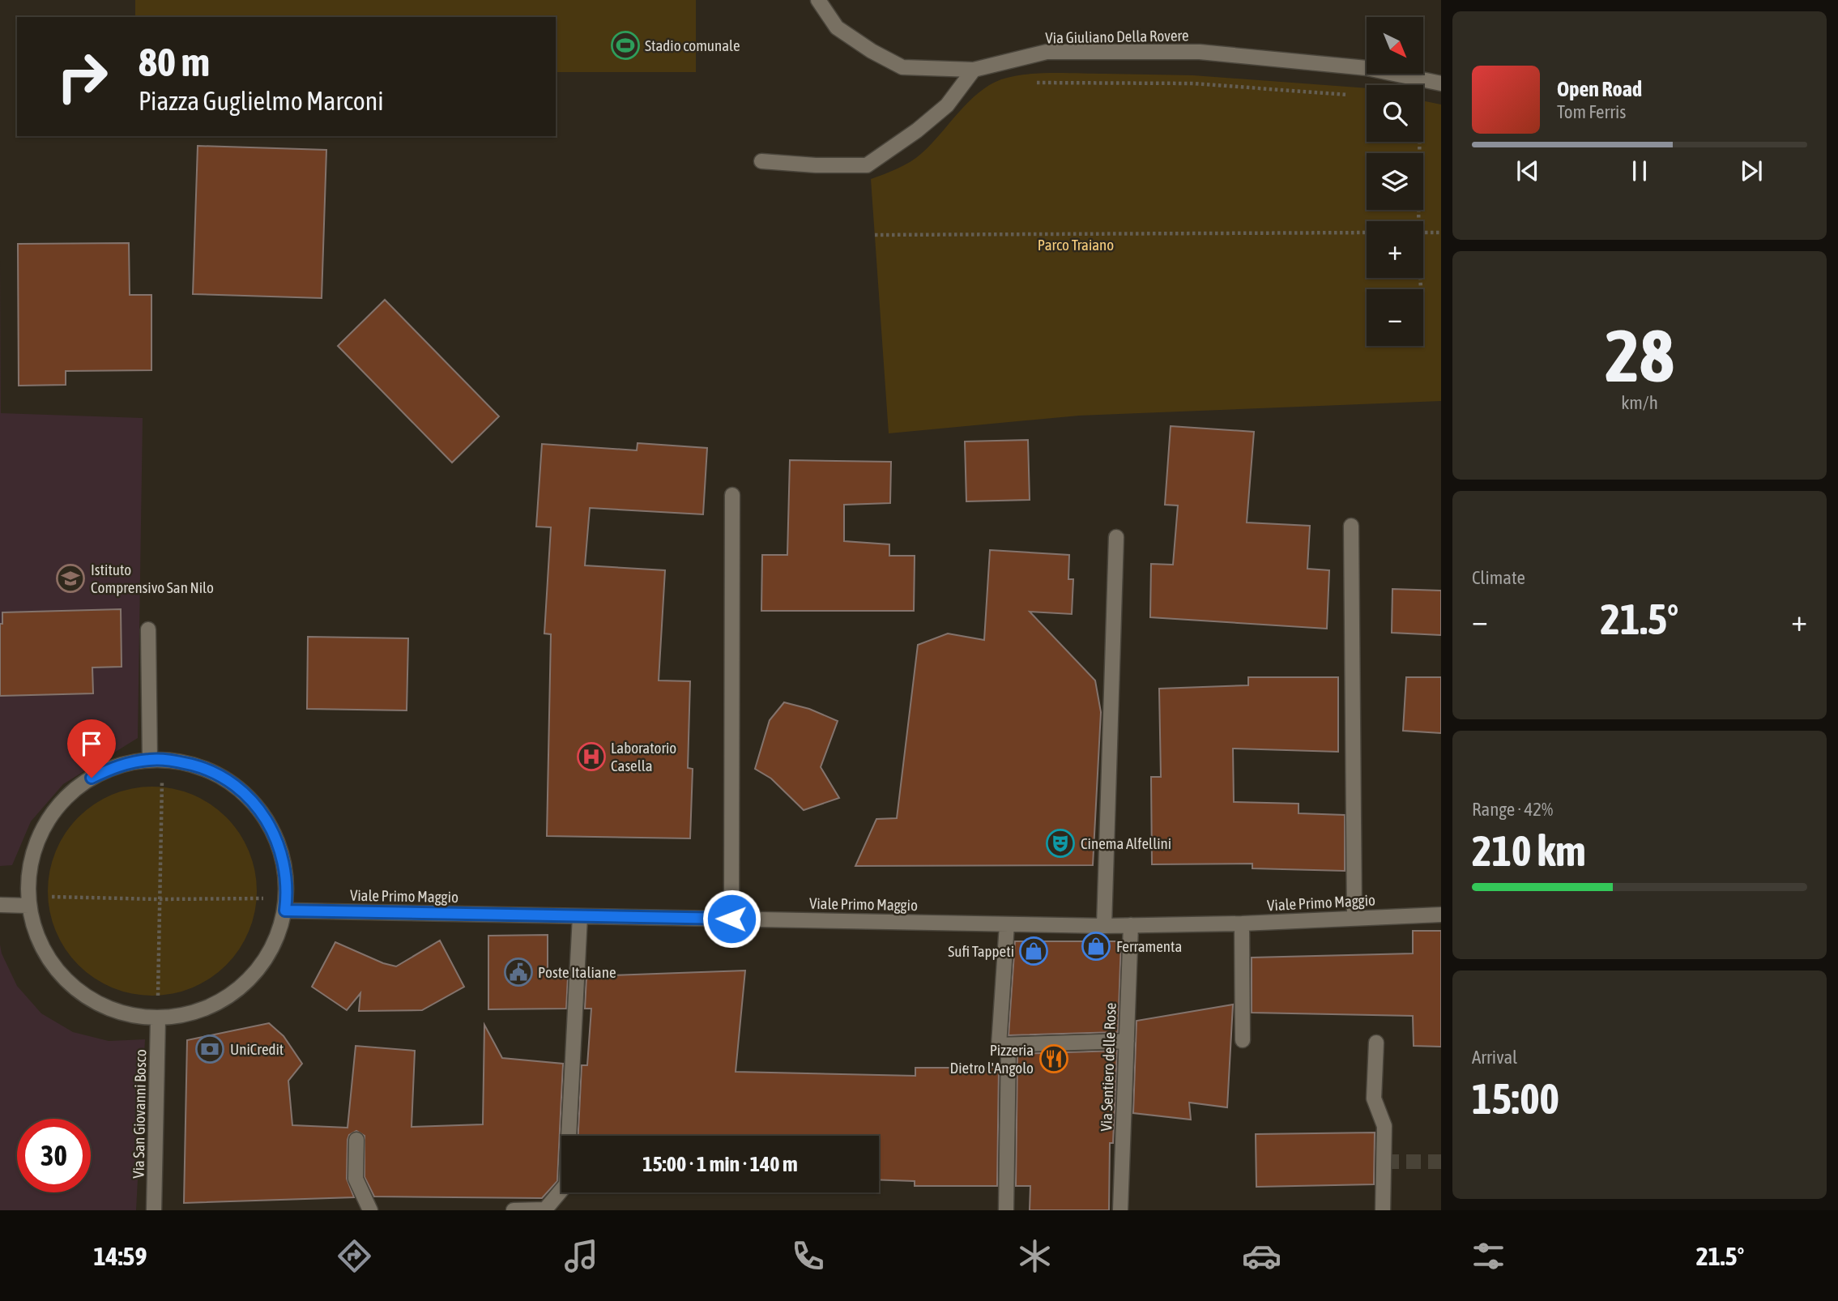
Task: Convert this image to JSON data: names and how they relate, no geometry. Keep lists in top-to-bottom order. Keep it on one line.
{"streets":{"street":["Via Giuliano Della Rovere","Viale Primo Maggio","Via Sentiero delle Rose","Via San Giovanni Bosco"]},"crossings":[["Viale Primo Maggio","Via Sentiero delle Rose"]],"parks":["Parco Traiano"],"places":{"sports":["Stadio comunale"],"school or university":["Istituto Comprensivo San Nilo"],"hospital":["Laboratorio Casella"],"theatre":["Cinema Alfellini"],"shop":["Ferramenta","Sufi Tappeti"],"public building":["Poste Italiane"],"bank":["UniCredit"],"restaurant":["Pizzeria Dietro l'Angolo"]},"north":"bottom right","page":{"map_buttons":["+","−"],"turn":["80 m","Piazza Guglielmo Marconi"],"song":["Open Road","Tom Ferris"],"tile":[["28","km/h"],"Climate",["Range · 42%","210 km"],["Arrival","15:00"]],"heat":["−","21.5°","+"],"limit":"30","trip":"15:00 · 1 min · 140 m","tabs":["14:59","21.5°"]}}
